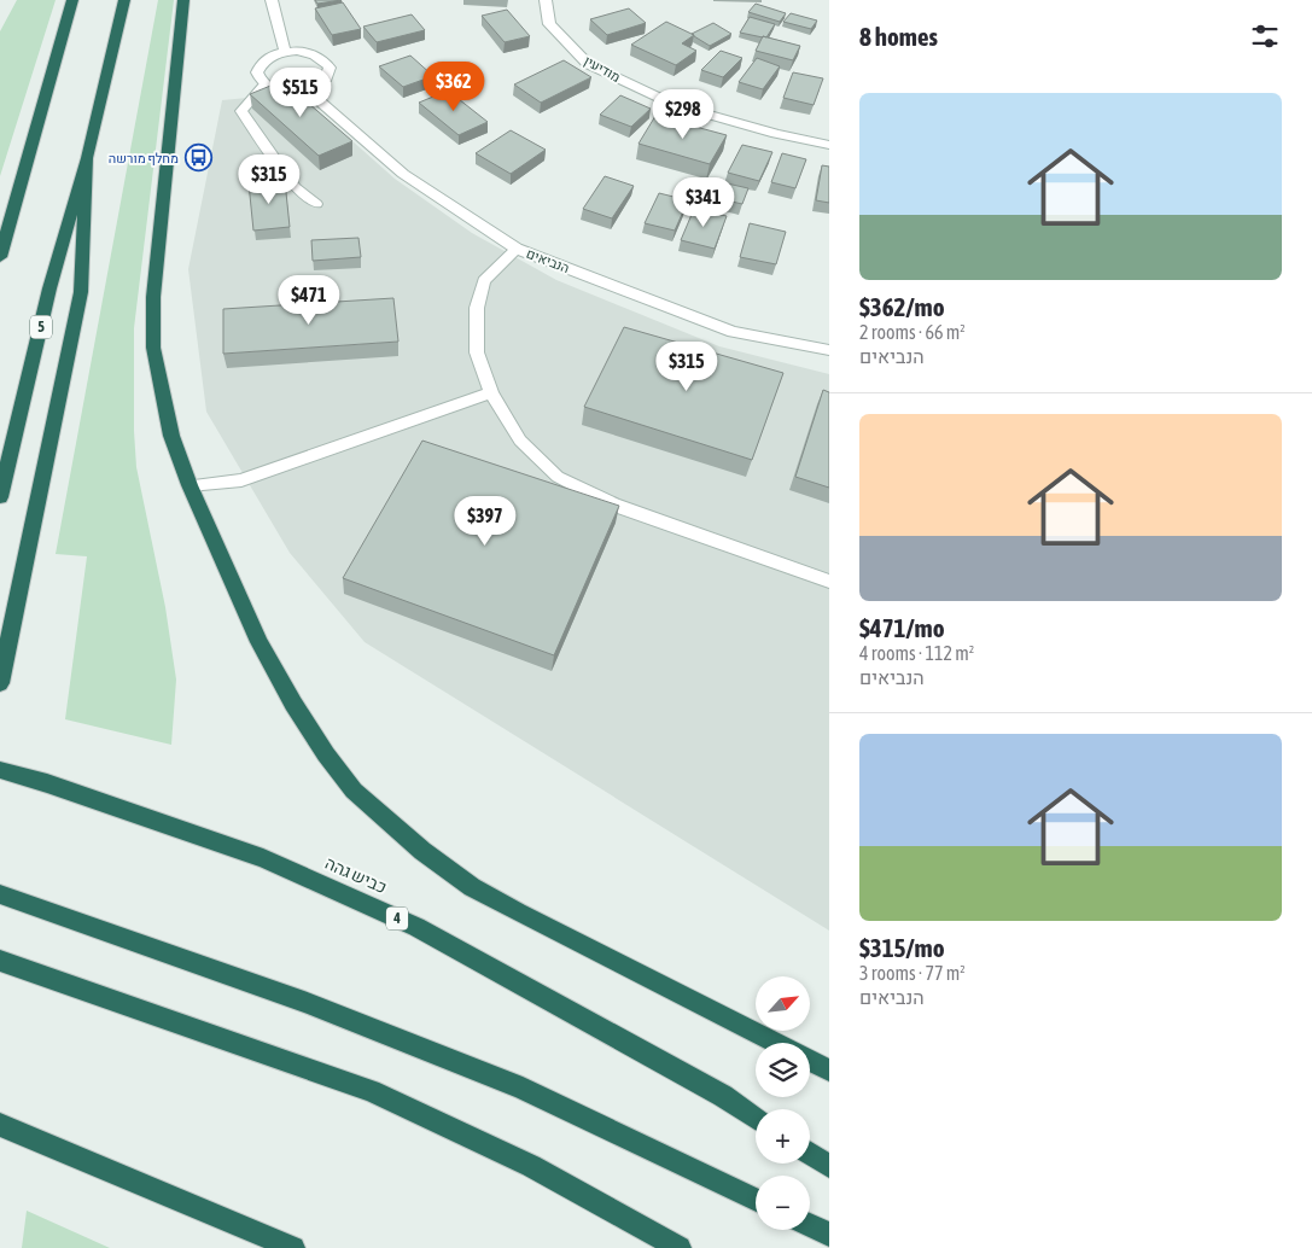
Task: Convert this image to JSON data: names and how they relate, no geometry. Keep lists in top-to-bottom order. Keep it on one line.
{"streets":{"highway":["5","כביש גהה","4"],"street":["מודיעין","הנביאים"]},"places":{"bus stop":["מחלף מורשה"]},"north":"top right","page":{"heading":"8 homes","price":["$362","$515","$298","$315","$341","$471","$315","$397"],"list":[{"name":"$362/mo","note":"2 rooms · 66 m² · הנביאים"},{"name":"$471/mo","note":"4 rooms · 112 m² · הנביאים"},{"name":"$315/mo","note":"3 rooms · 77 m² · הנביאים"}],"map_buttons":["+","−"]}}
